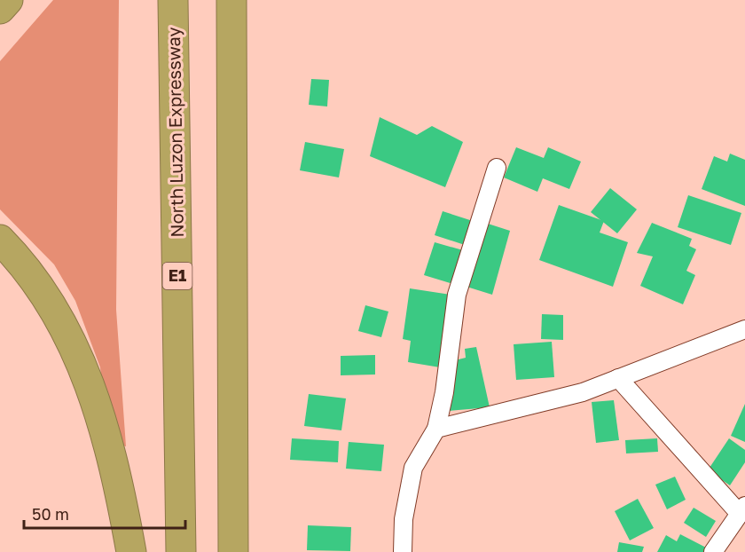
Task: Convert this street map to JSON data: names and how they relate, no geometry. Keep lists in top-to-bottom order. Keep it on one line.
{"streets":{"highway":["North Luzon Expressway","E1"]},"scale_bar":"50 m"}
